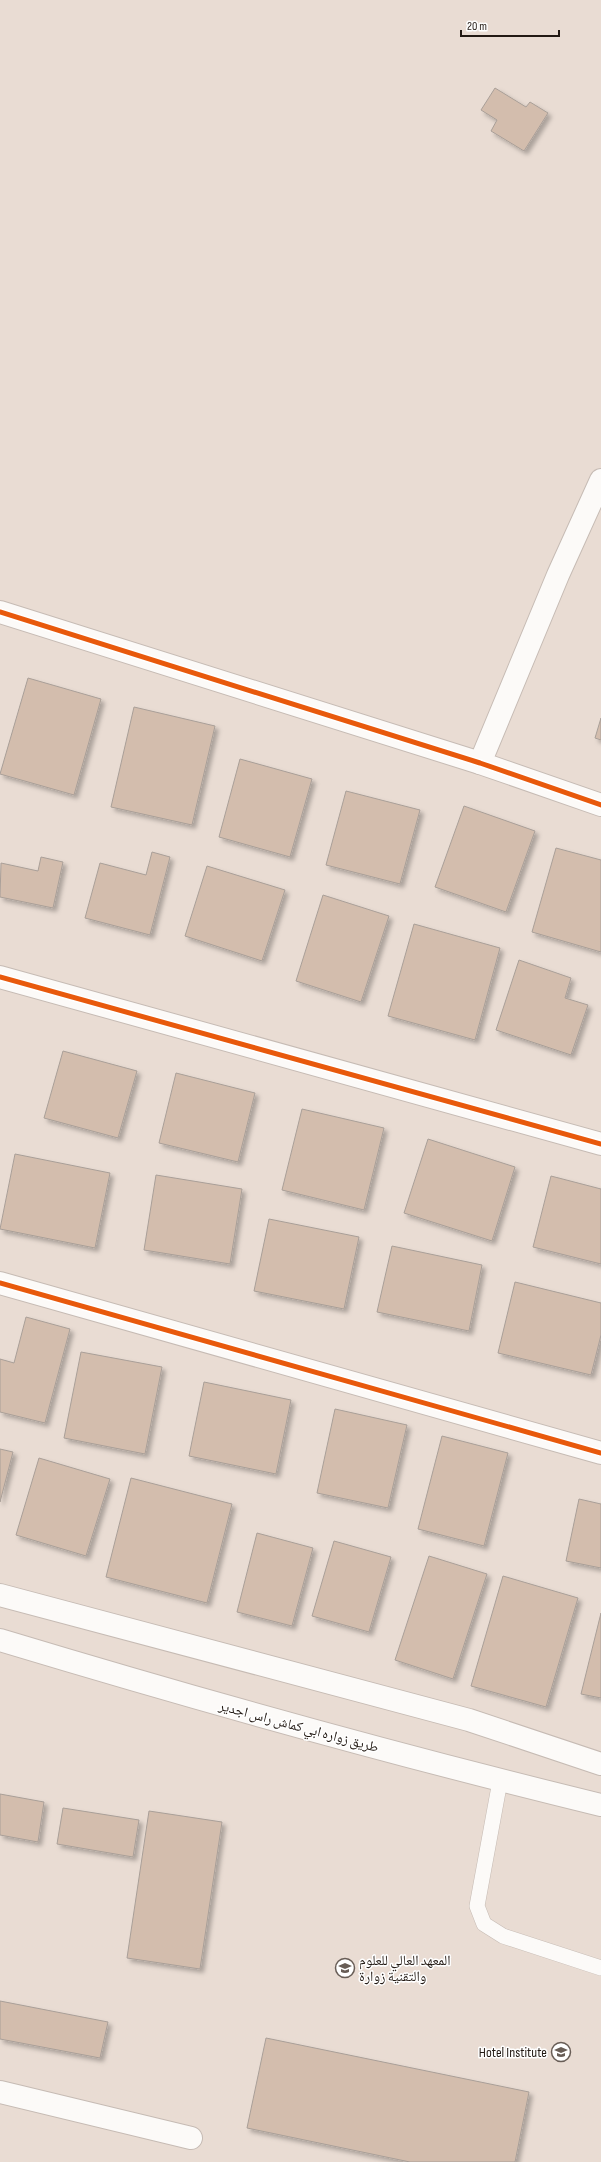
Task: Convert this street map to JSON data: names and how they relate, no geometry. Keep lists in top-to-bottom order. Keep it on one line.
{"streets":{"street":["طريق زواره ابي كماش راس اجدير"]},"places":{"school or university":["المعهد العالي للعلوم والتقنية زوارة","Hotel Institute"]},"scale_bar":"20 m"}
